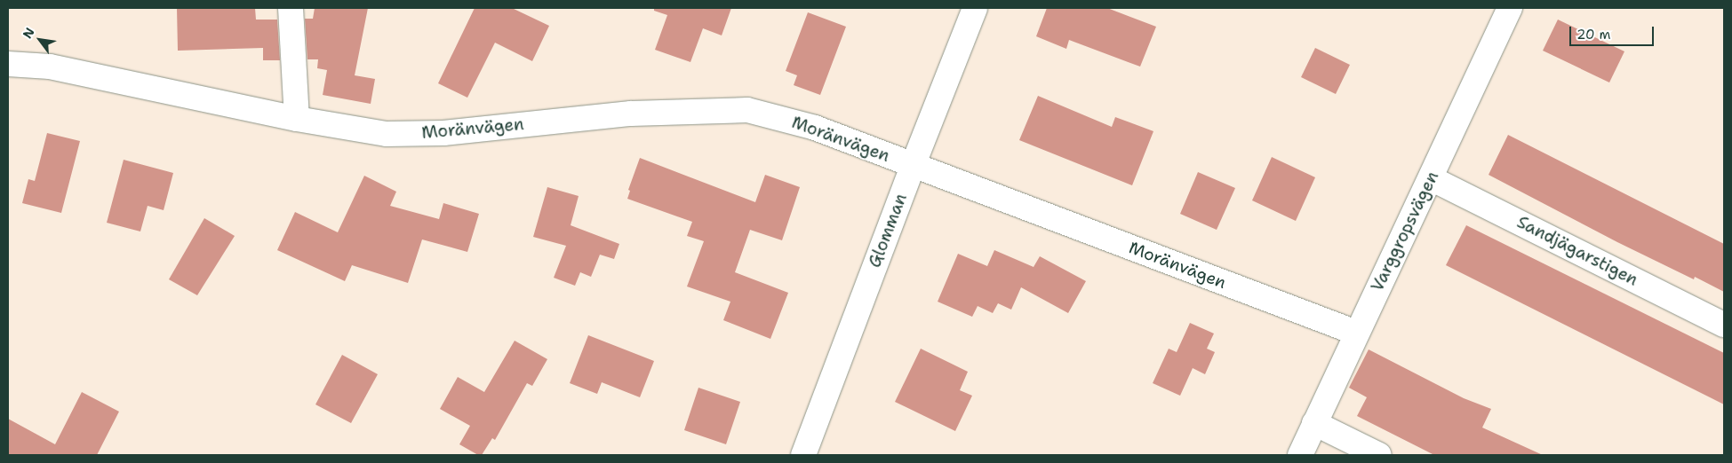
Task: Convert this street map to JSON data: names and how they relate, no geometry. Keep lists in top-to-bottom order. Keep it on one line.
{"streets":{"street":["Moränvägen","Glomman","Varggropsvägen","Sandjägarstigen"]},"crossings":[["Moränvägen","Glomman"],["Moränvägen","Varggropsvägen"],["Varggropsvägen","Sandjägarstigen"]],"scale_bar":"20 m","north":"top left"}
